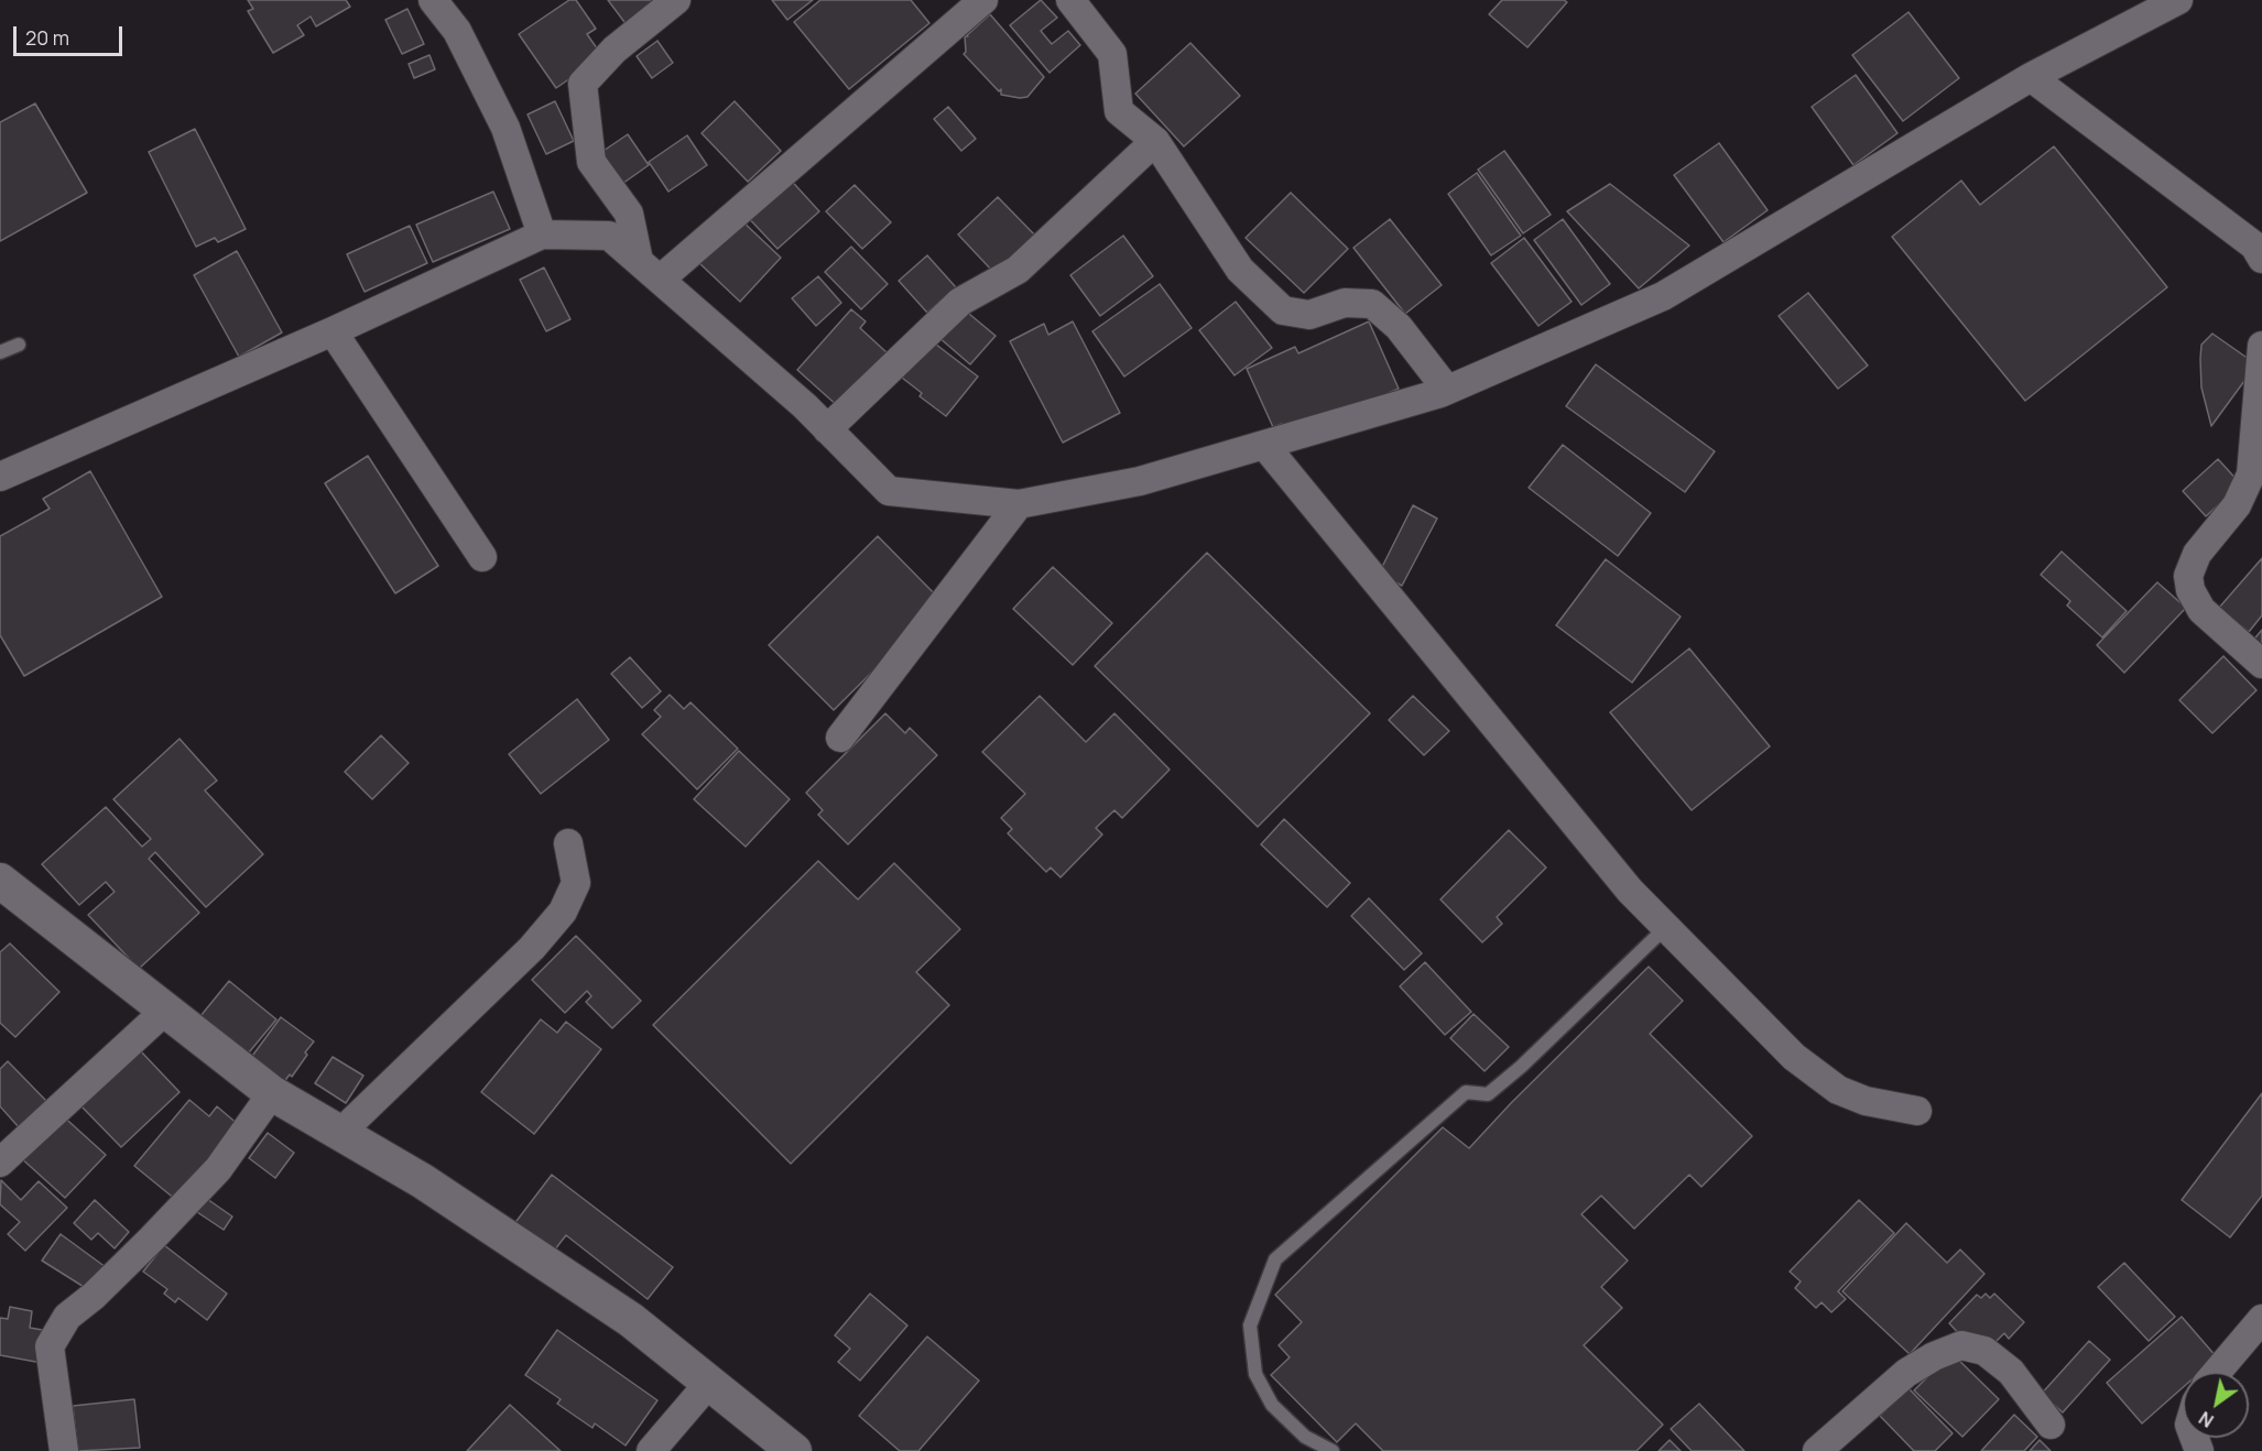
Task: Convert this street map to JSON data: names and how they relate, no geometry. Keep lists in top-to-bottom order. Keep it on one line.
{"scale_bar":"20 m","north":"bottom left"}
